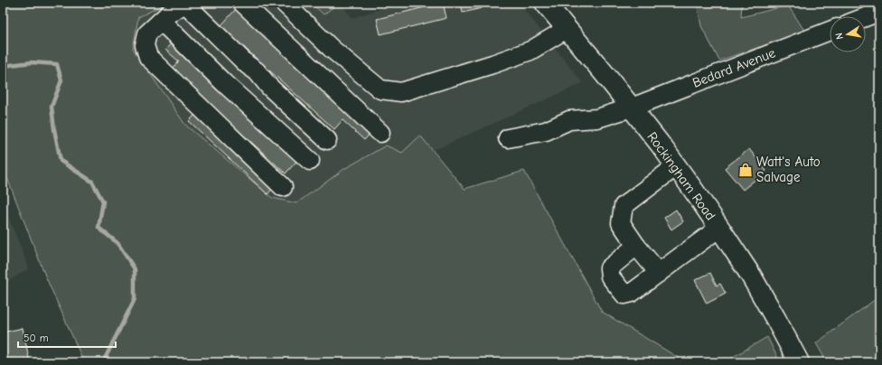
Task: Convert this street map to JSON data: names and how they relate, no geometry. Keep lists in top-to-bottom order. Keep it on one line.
{"streets":{"main road":["Rockingham Road"],"street":["Bedard Avenue"]},"crossings":[["Bedard Avenue","Rockingham Road"]],"places":{"shop":["Watt's Auto Salvage"]},"scale_bar":"50 m","north":"left"}
